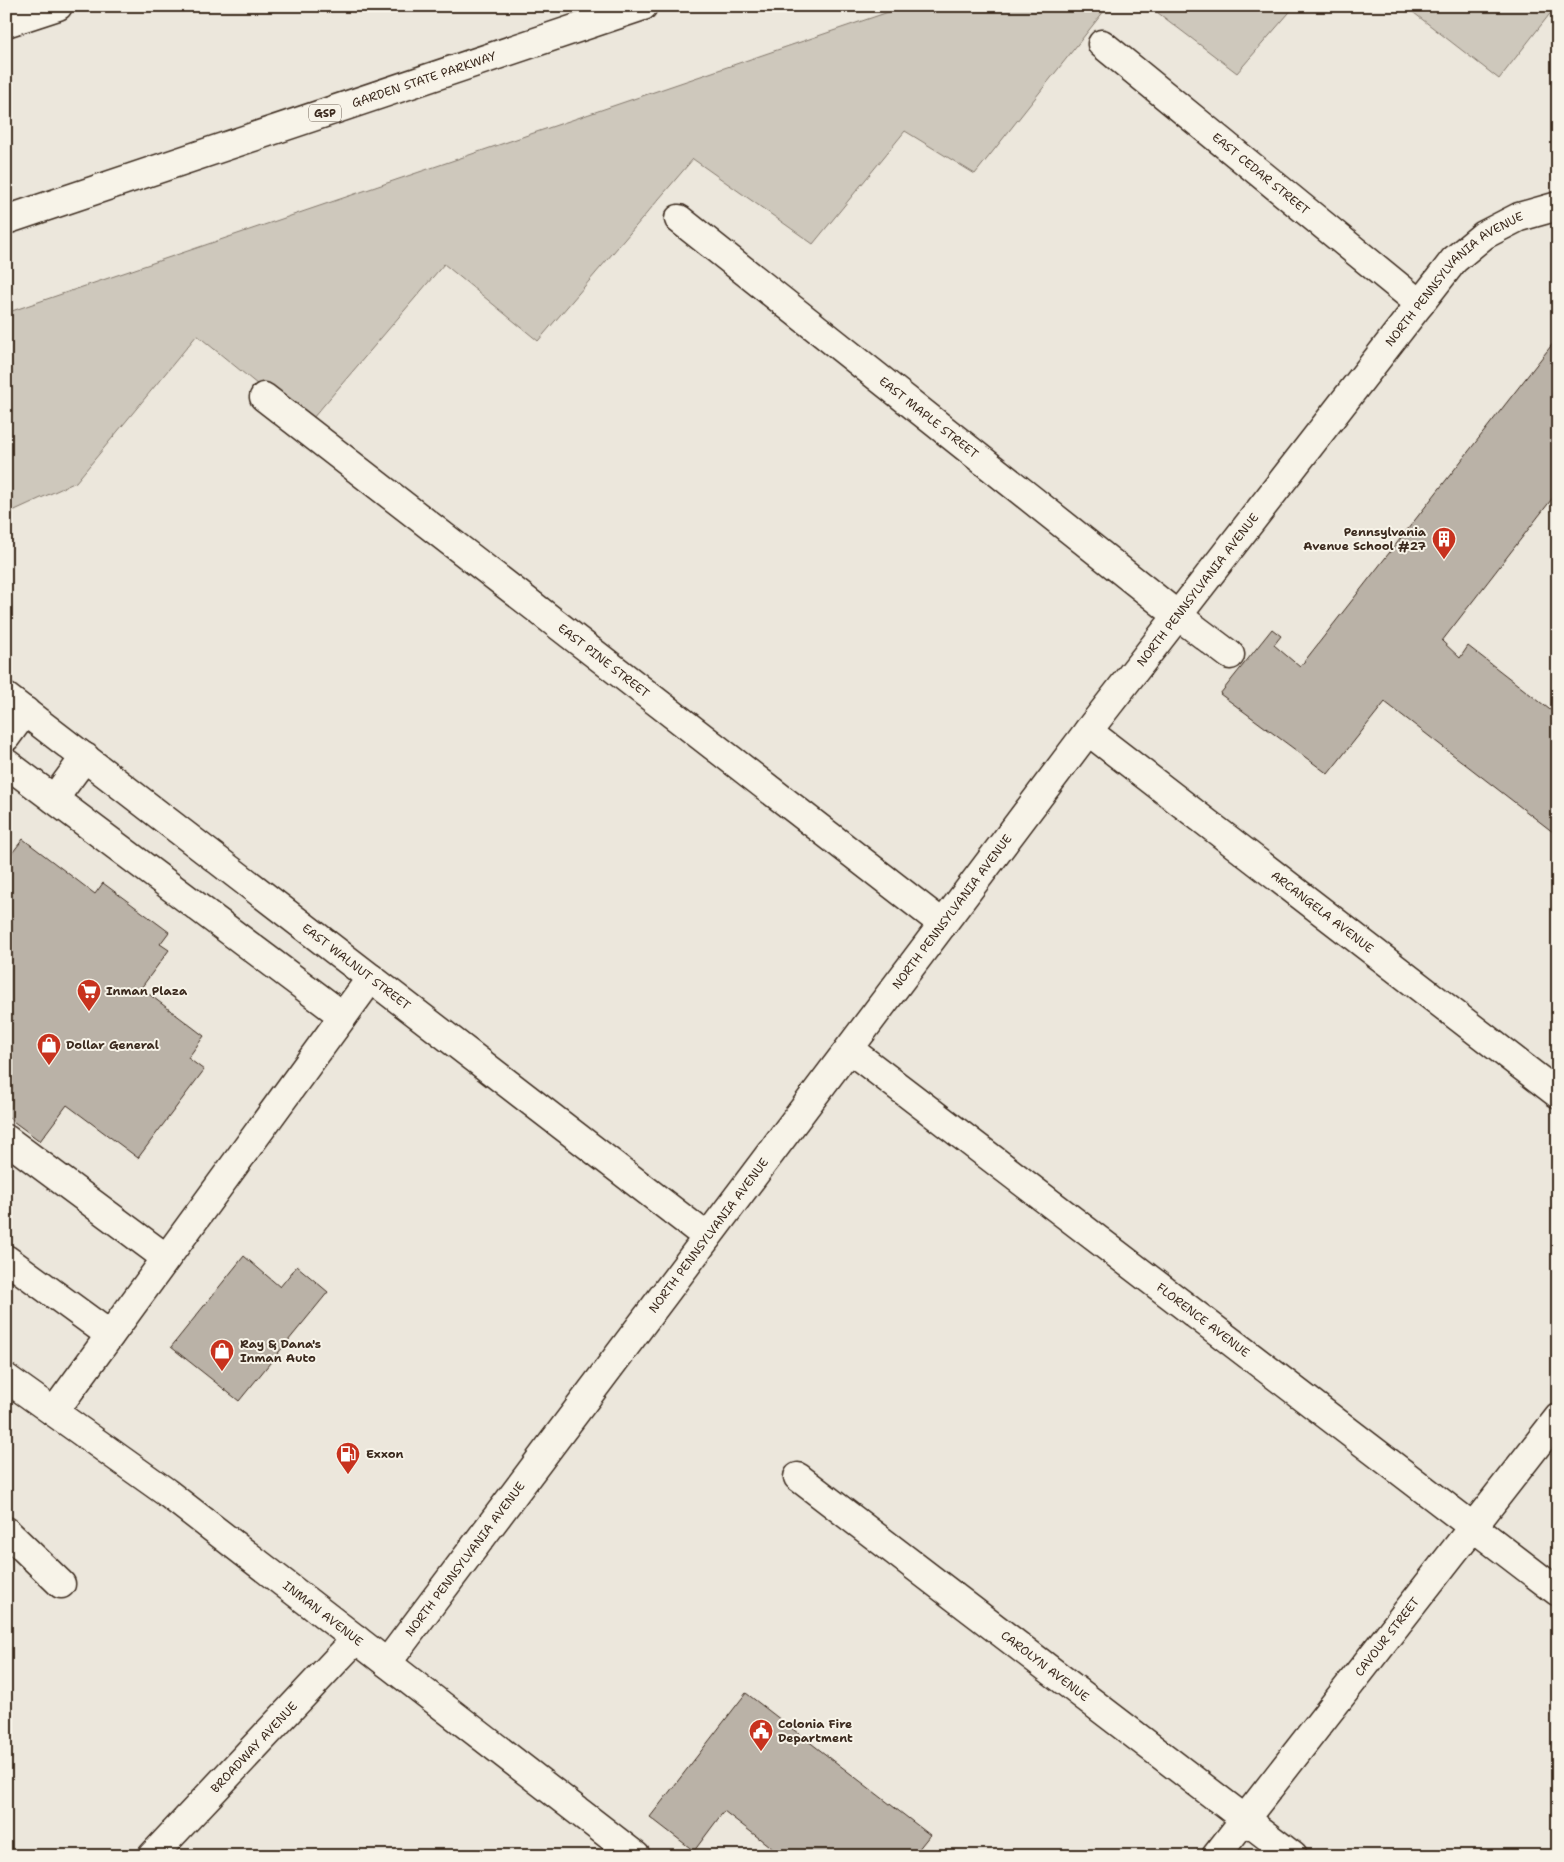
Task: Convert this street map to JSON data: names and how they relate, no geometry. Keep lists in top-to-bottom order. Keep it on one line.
{"streets":{"main road":["GARDEN STATE PARKWAY","GSP","EAST CEDAR STREET","NORTH PENNSYLVANIA AVENUE","EAST MAPLE STREET","EAST PINE STREET","ARCANGELA AVENUE","EAST WALNUT STREET","FLORENCE AVENUE","INMAN AVENUE","CAVOUR STREET","CAROLYN AVENUE","BROADWAY AVENUE"]},"crossings":[["EAST CEDAR STREET","NORTH PENNSYLVANIA AVENUE"],["NORTH PENNSYLVANIA AVENUE","EAST MAPLE STREET"],["NORTH PENNSYLVANIA AVENUE","EAST PINE STREET"],["NORTH PENNSYLVANIA AVENUE","ARCANGELA AVENUE"],["NORTH PENNSYLVANIA AVENUE","EAST WALNUT STREET"],["NORTH PENNSYLVANIA AVENUE","FLORENCE AVENUE"],["NORTH PENNSYLVANIA AVENUE","INMAN AVENUE"],["FLORENCE AVENUE","CAVOUR STREET"],["INMAN AVENUE","BROADWAY AVENUE"],["CAVOUR STREET","CAROLYN AVENUE"]],"places":{"building":["Pennsylvania Avenue School #27"],"supermarket":["Inman Plaza"],"shop":["Dollar General","Ray & Dana's Inman Auto"],"fuel station":["Exxon"],"public building":["Colonia Fire Department"]}}
